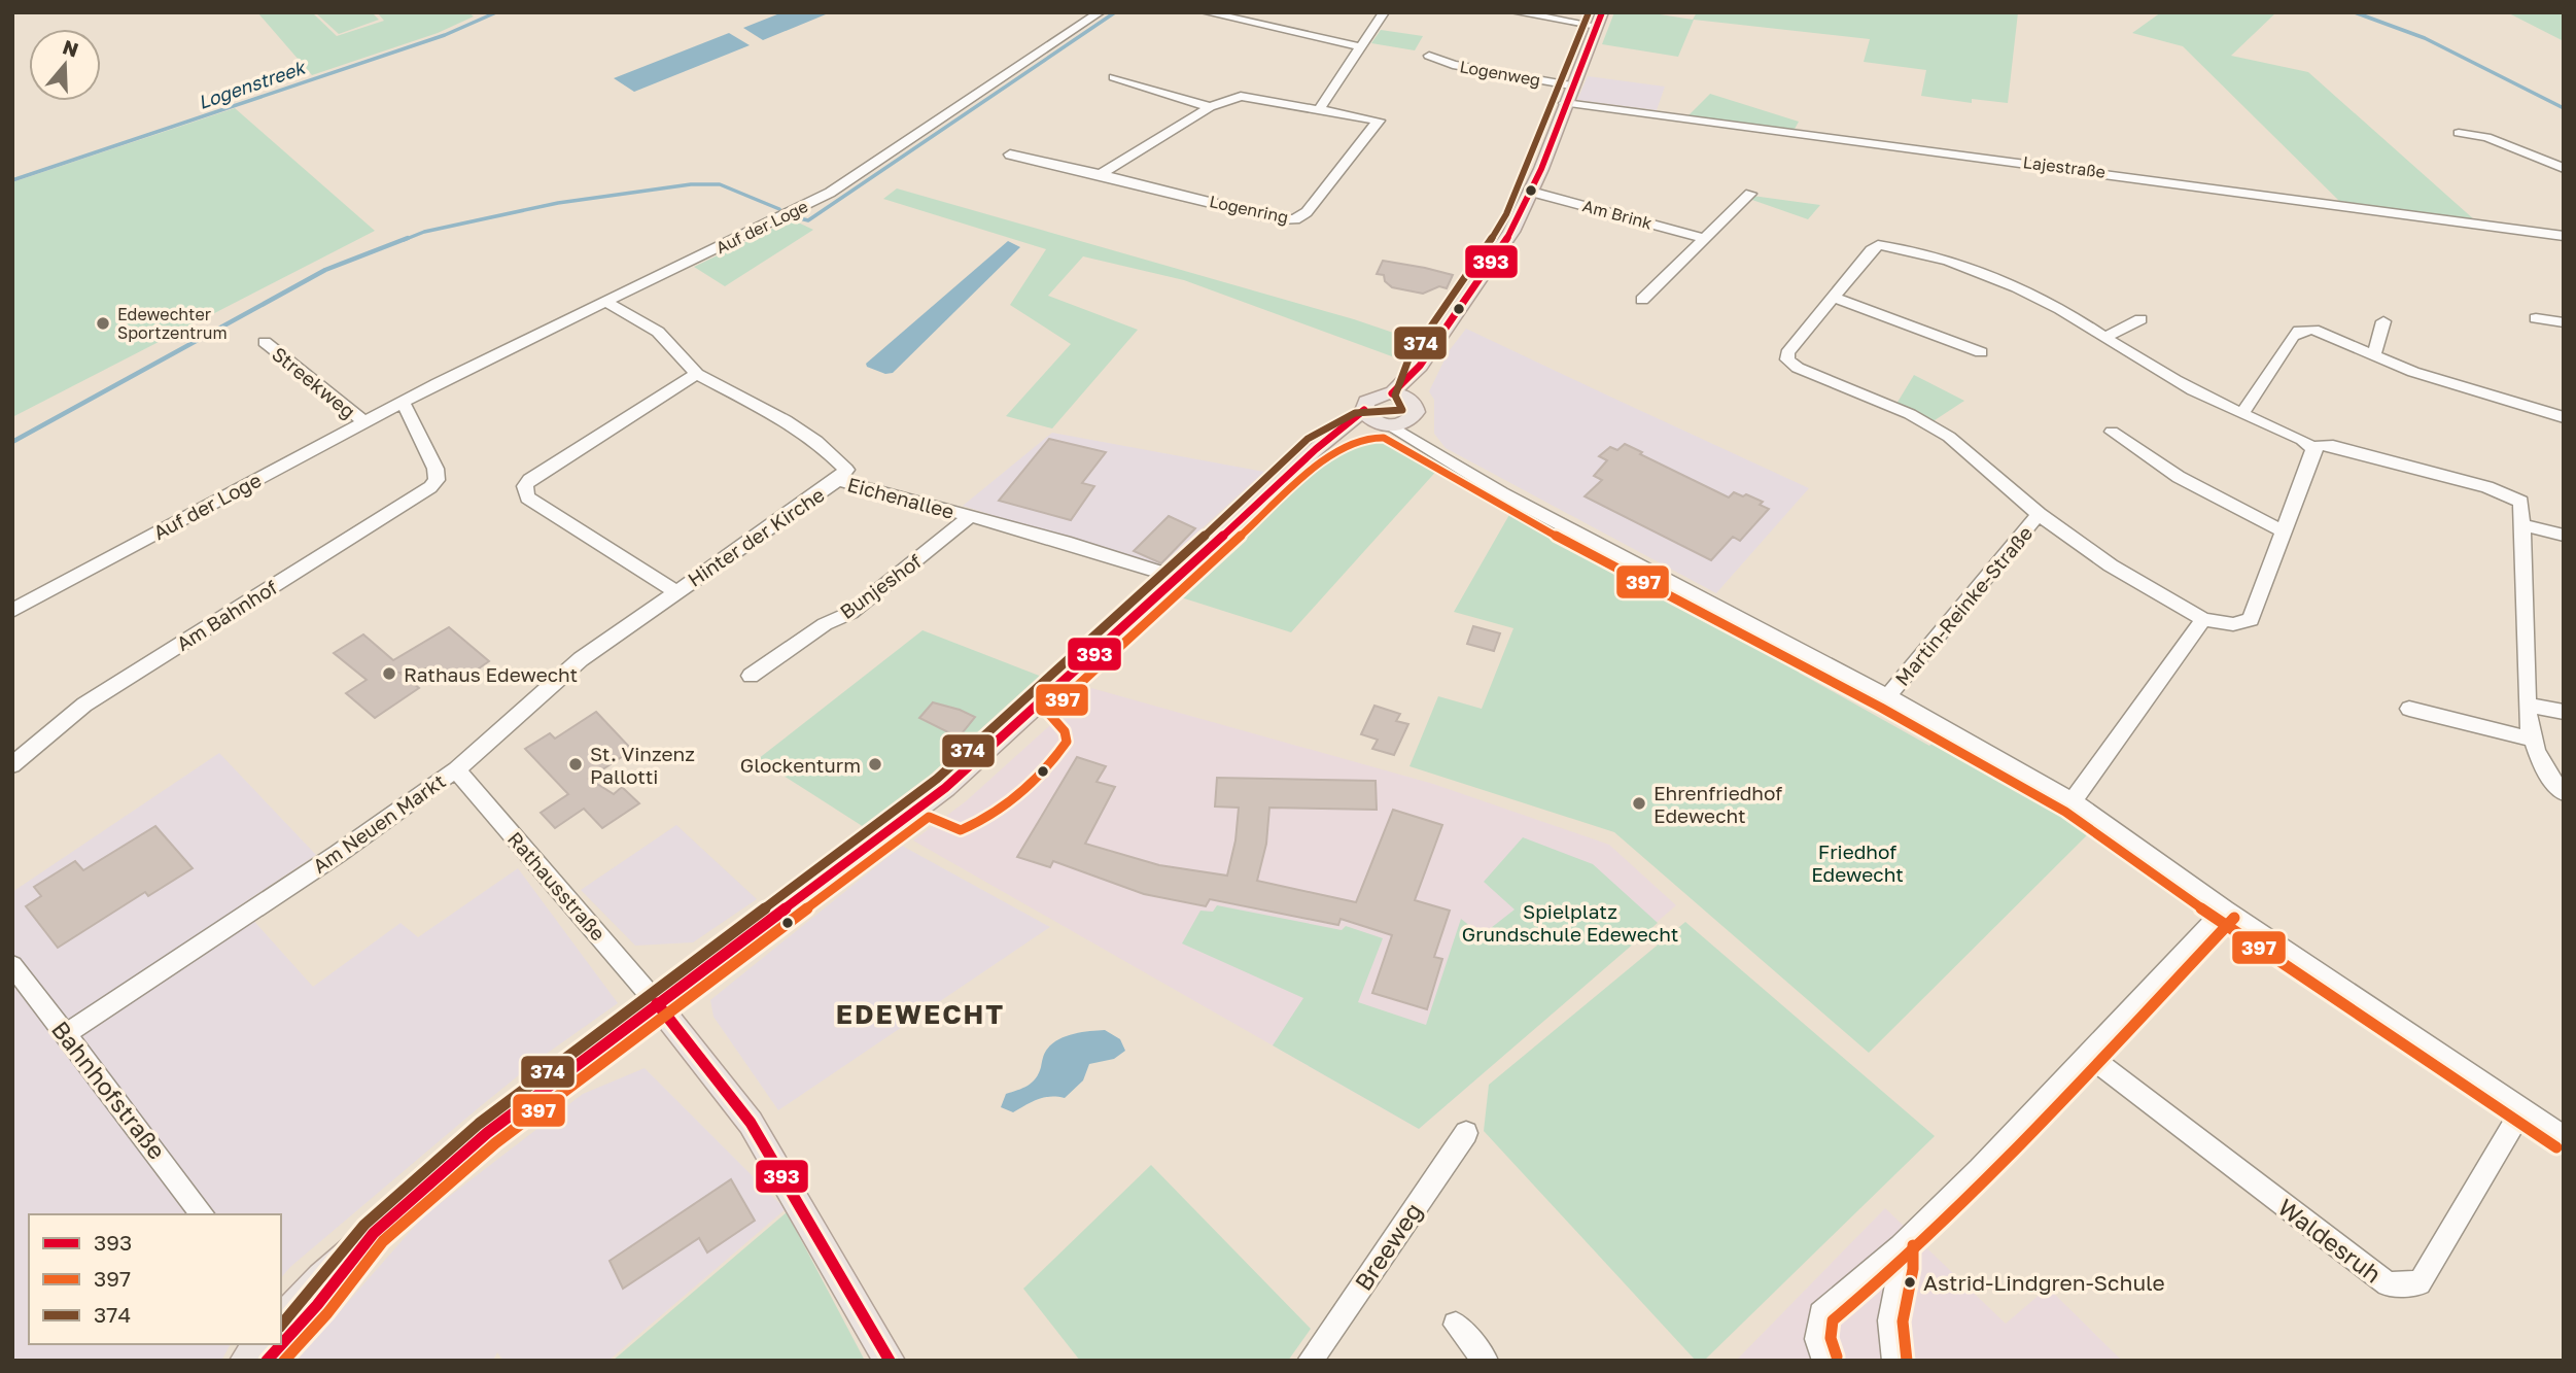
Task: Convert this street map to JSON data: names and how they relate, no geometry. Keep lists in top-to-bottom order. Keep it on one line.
{"streets":{"street":["Logenweg","Lajestraße","Logenring","Am Brink","Auf der Loge","Streekweg","Eichenallee","Hinter der Kirche","Bunjeshof","Martin-Reinke-Straße","Am Bahnhof","Am Neuen Markt","Rathausstraße","Bahnhofstraße","Waldesruh","Breeweg"]},"crossings":[["Auf der Loge","Streekweg"],["Auf der Loge","Eichenallee"],["Auf der Loge","Am Bahnhof"],["Eichenallee","Hinter der Kirche"],["Eichenallee","Bunjeshof"],["Hinter der Kirche","Am Neuen Markt"],["Am Neuen Markt","Rathausstraße"],["Am Neuen Markt","Bahnhofstraße"]],"districts":["EDEWECHT"],"water":["Logenstreek"],"parks":["Friedhof Edewecht","Spielplatz Grundschule Edewecht"],"places":["Edewechter Sportzentrum","Rathaus Edewecht","St. Vinzenz Pallotti","Glockenturm","Ehrenfriedhof Edewecht","Astrid-Lindgren-Schule"],"lines":["transit line 393","transit line 374","transit line 397"],"legend":["393","397","374"],"north":"top"}
